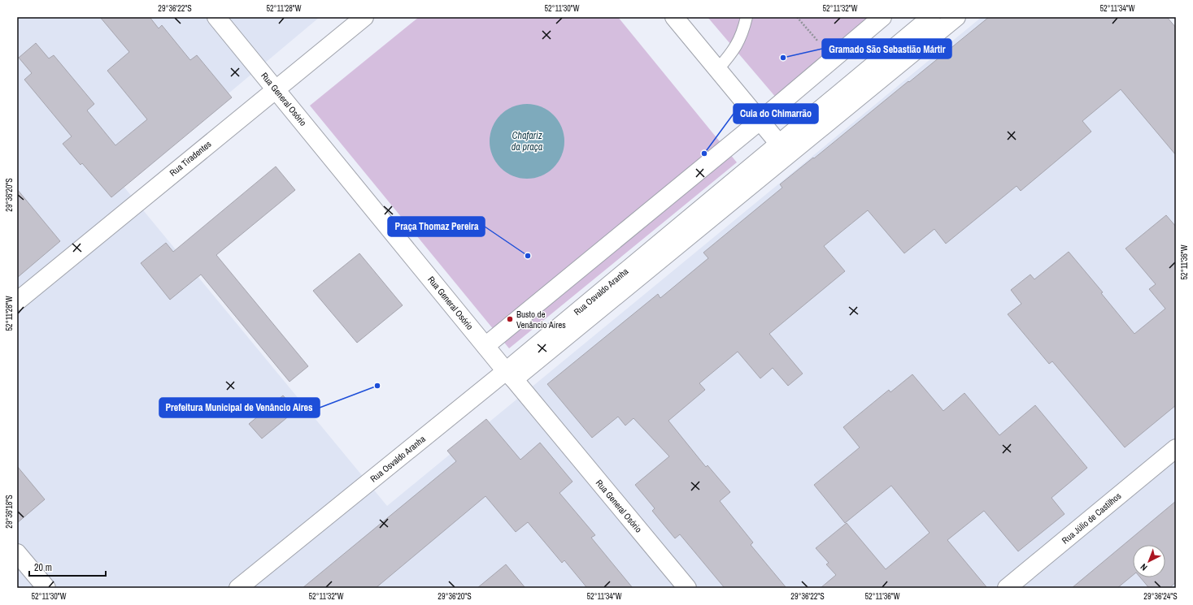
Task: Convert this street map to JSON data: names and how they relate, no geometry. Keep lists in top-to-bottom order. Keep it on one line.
{"streets":{"main road":["Rua General Osório","Rua Tiradentes","Rua Osvaldo Aranha","Rua Júlio de Castilhos"]},"crossings":[["Rua General Osório","Rua Tiradentes"],["Rua General Osório","Rua Osvaldo Aranha"]],"water":["Chafariz da praça"],"places":["Gramado São Sebastião Mártir","Cuia do Chimarrão","Praça Thomaz Pereira","Busto de Venâncio Aires","Prefeitura Municipal de Venâncio Aires"],"scale_bar":"20 m","north":"bottom left","coordinates":["29°36'22\"S","52°11'28\"W","52°11'30\"W","52°11'32\"W","52°11'34\"W","29°36'20\"S","52°11'36\"W","29°36'18\"S","29°36'24\"S"]}
